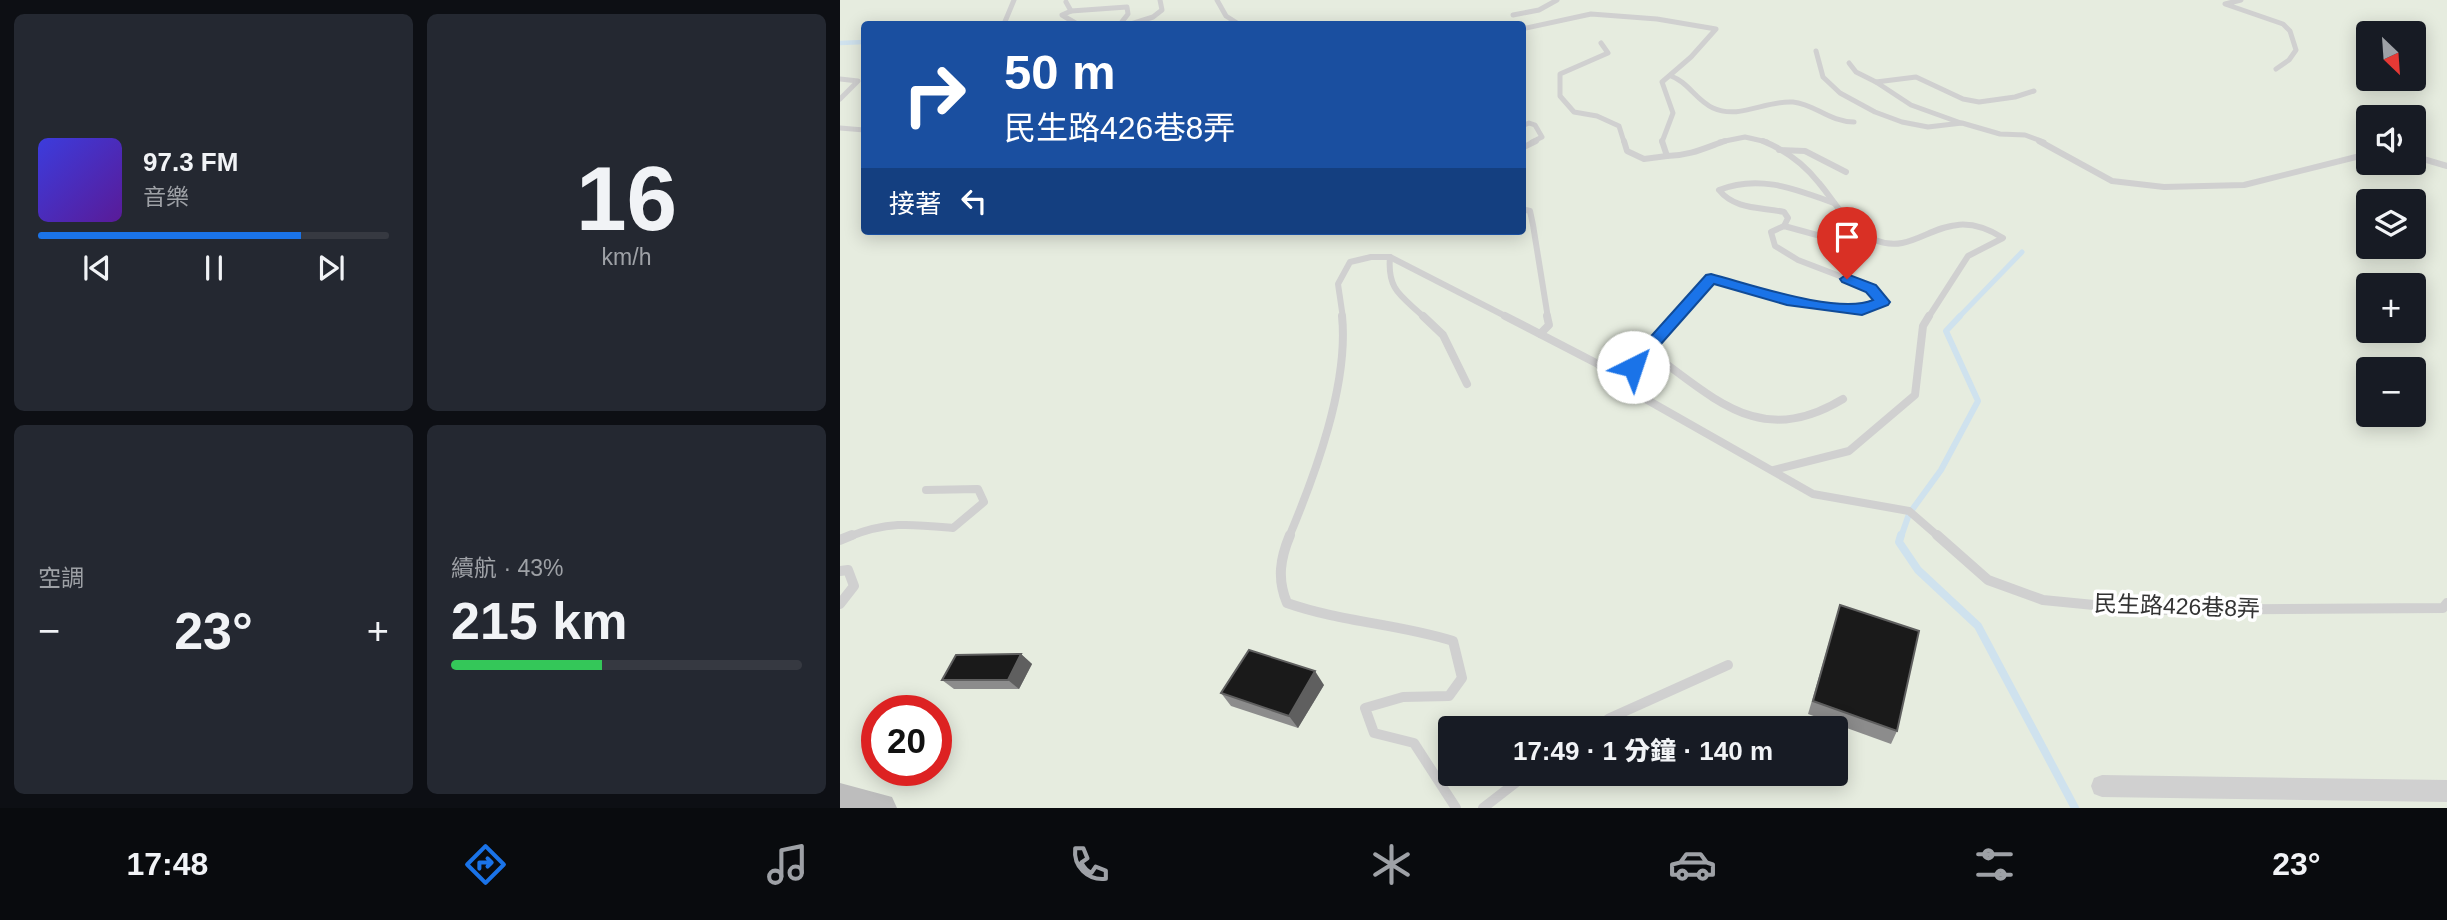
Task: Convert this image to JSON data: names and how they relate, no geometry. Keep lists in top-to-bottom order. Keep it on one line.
{"streets":{"lane":["民生路426巷8弄"]},"north":"bottom right","page":{"tile":[["16","km/h"],"空調",["續航 · 43%","215 km"]],"map_buttons":["+","−"],"turn":["50 m","民生路426巷8弄"],"song":["97.3 FM","音樂"],"then":"接著","heat":["−","23°","+"],"limit":"20","trip":"17:49 · 1 分鐘 · 140 m","tabs":["17:48","23°"]}}
